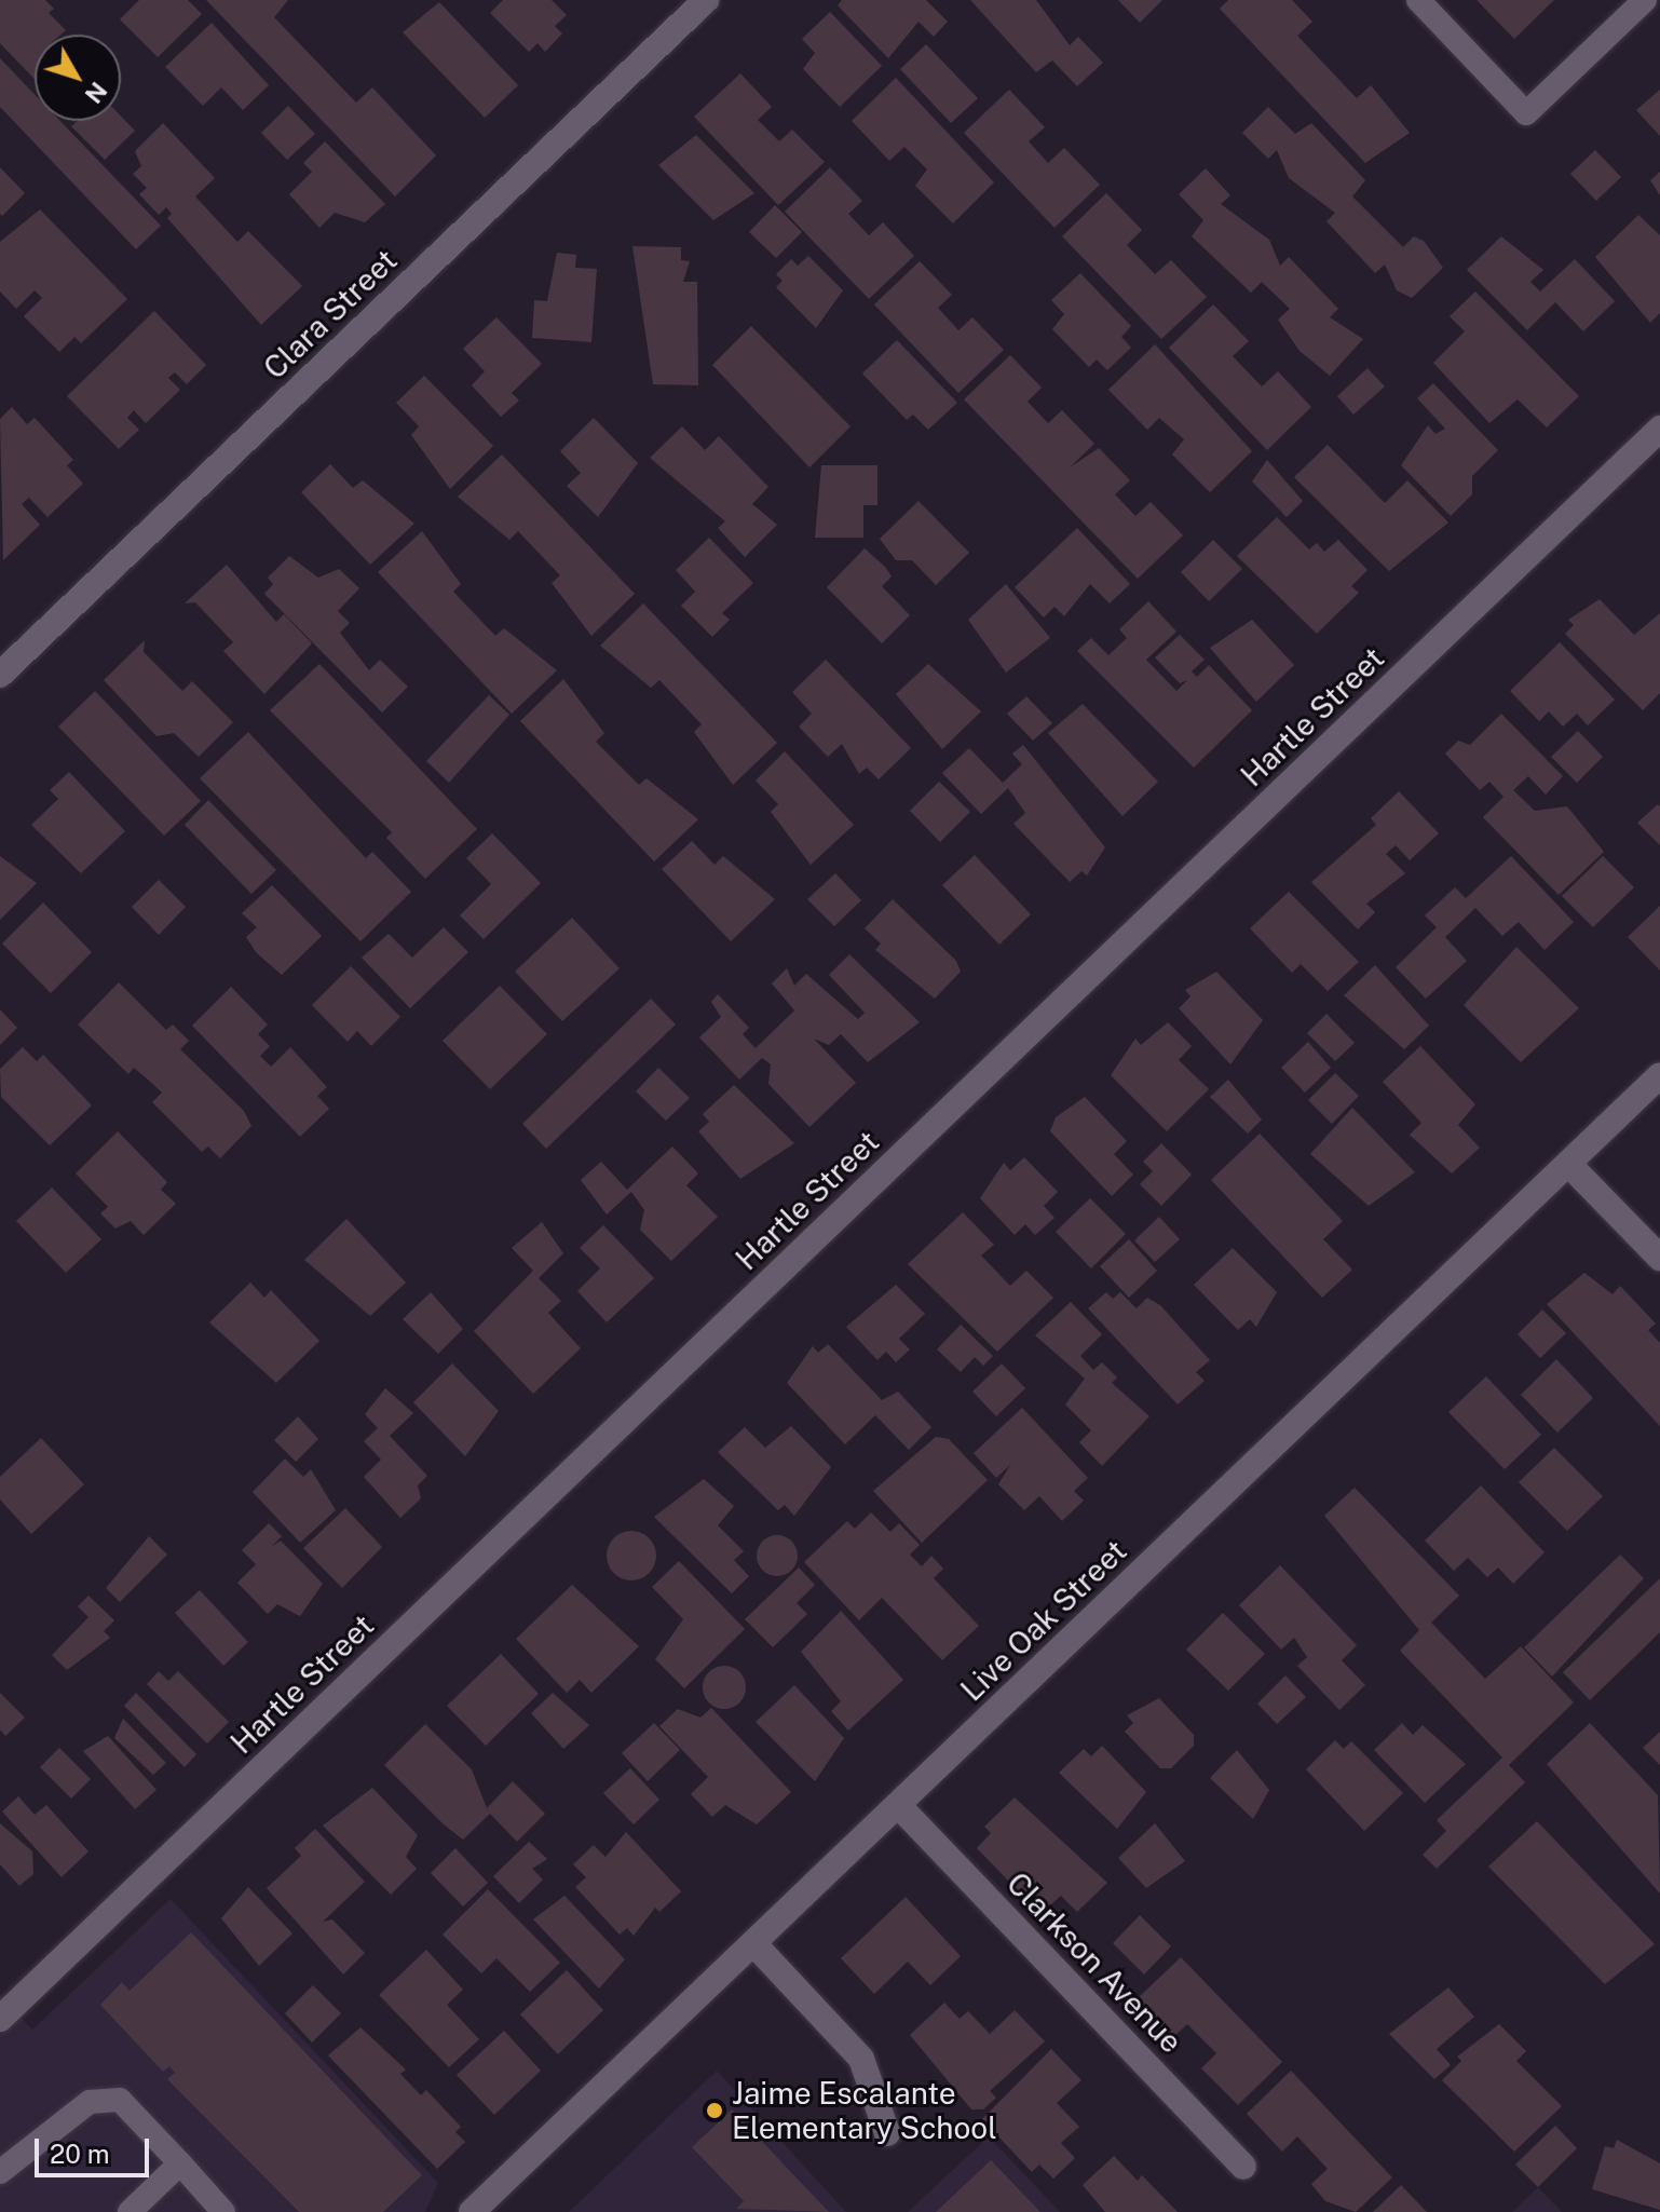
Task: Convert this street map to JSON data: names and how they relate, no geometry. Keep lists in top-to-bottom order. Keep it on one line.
{"streets":{"street":["Clara Street","Hartle Street","Live Oak Street","Clarkson Avenue"]},"crossings":[["Live Oak Street","Clarkson Avenue"]],"places":["Jaime Escalante Elementary School"],"scale_bar":"20 m","north":"bottom right"}
